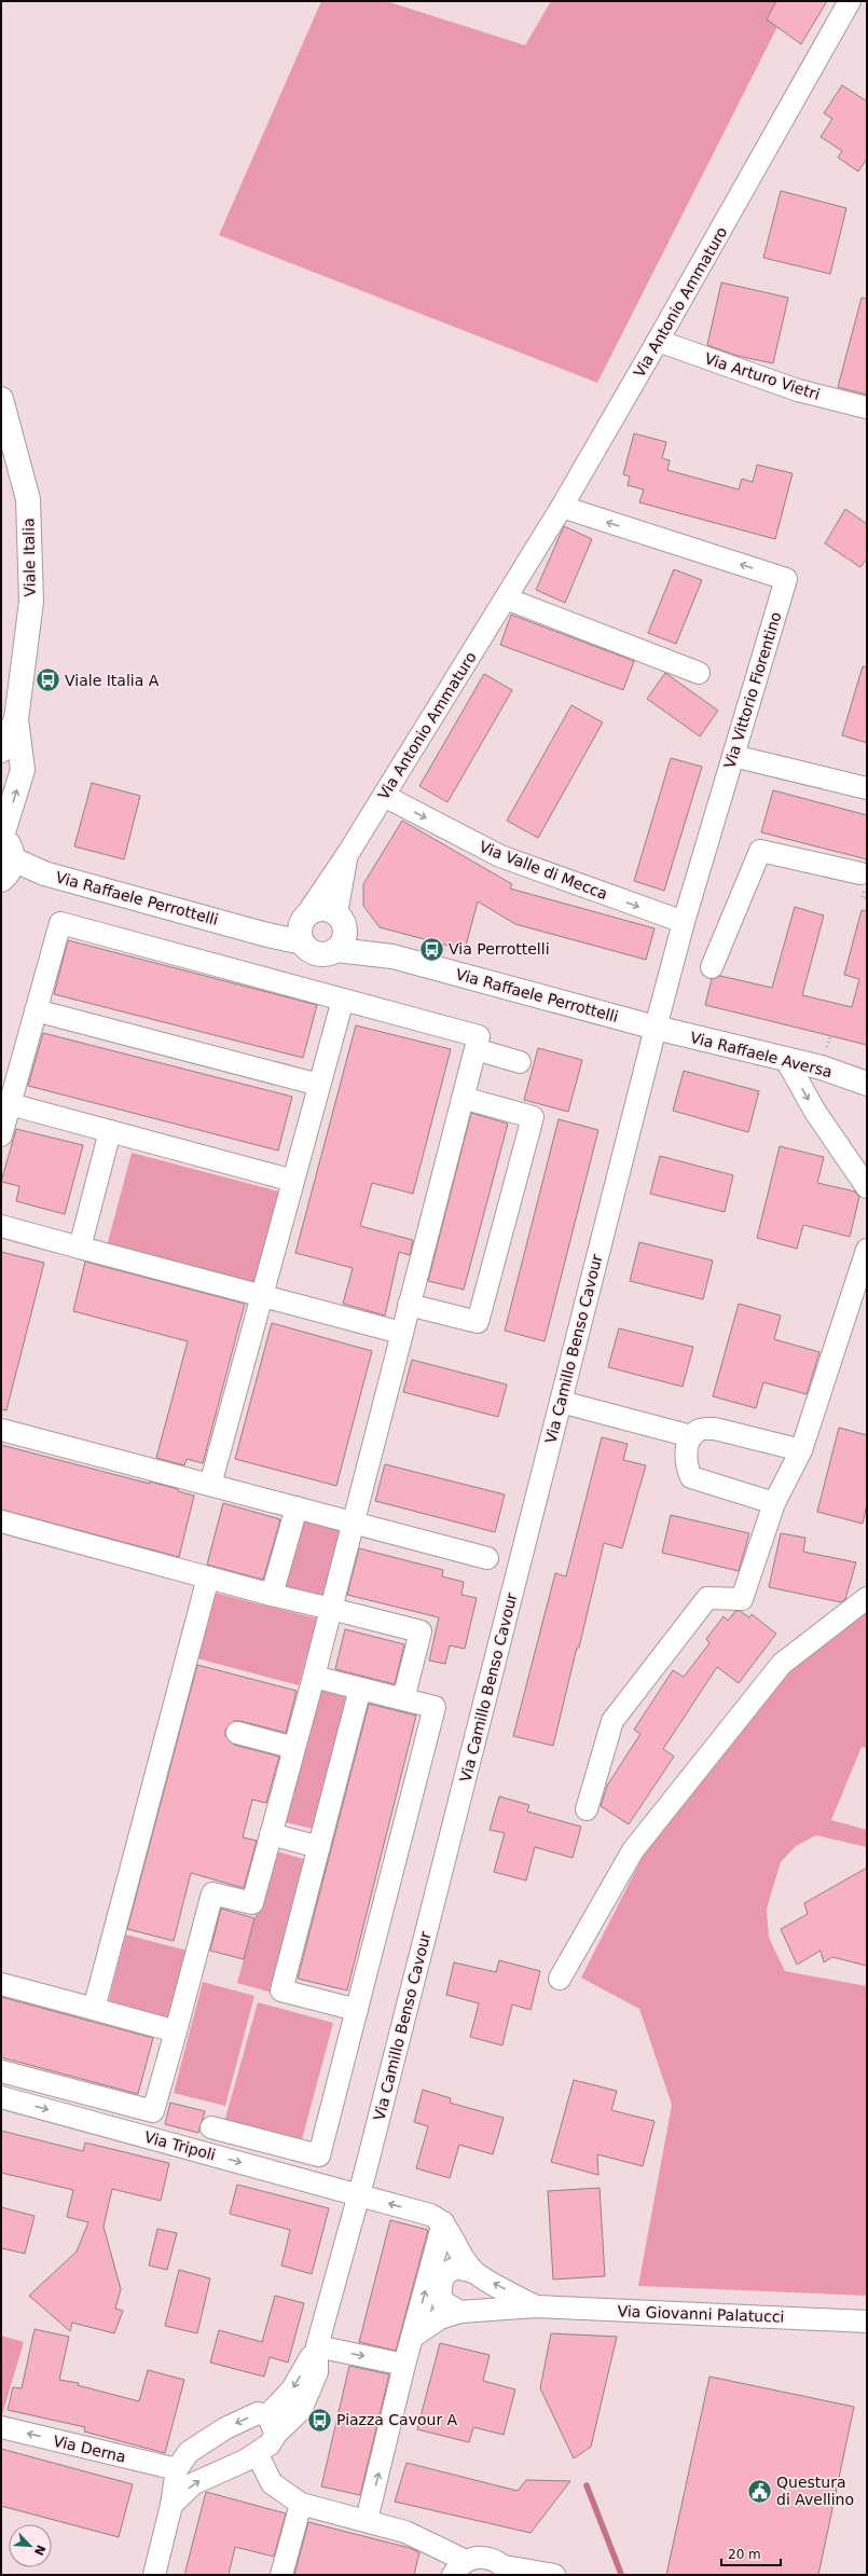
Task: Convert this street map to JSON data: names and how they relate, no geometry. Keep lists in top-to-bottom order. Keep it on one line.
{"streets":{"main road":["Viale Italia","Via Raffaele Perrottelli","Via Raffaele Aversa"],"street":["Via Antonio Ammaturo","Via Arturo Vietri","Via Vittorio Fiorentino","Via Valle di Mecca","Via Camillo Benso Cavour","Via Tripoli","Via Giovanni Palatucci","Via Derna"]},"crossings":[["Via Antonio Ammaturo","Via Arturo Vietri"],["Via Antonio Ammaturo","Via Vittorio Fiorentino"],["Via Antonio Ammaturo","Via Valle di Mecca"],["Via Antonio Ammaturo","Via Raffaele Perrottelli"],["Via Vittorio Fiorentino","Via Valle di Mecca"],["Via Vittorio Fiorentino","Via Raffaele Perrottelli"],["Via Vittorio Fiorentino","Via Raffaele Aversa"],["Via Vittorio Fiorentino","Via Camillo Benso Cavour"],["Via Raffaele Perrottelli","Via Raffaele Aversa"],["Via Raffaele Perrottelli","Via Camillo Benso Cavour"],["Via Raffaele Aversa","Via Camillo Benso Cavour"],["Via Camillo Benso Cavour","Via Tripoli"]],"one_way":["Via Derna"],"places":{"bus stop":["Viale Italia A","Via Perrottelli","Piazza Cavour A"],"public building":["Questura di Avellino"]},"scale_bar":"20 m","north":"bottom right"}
